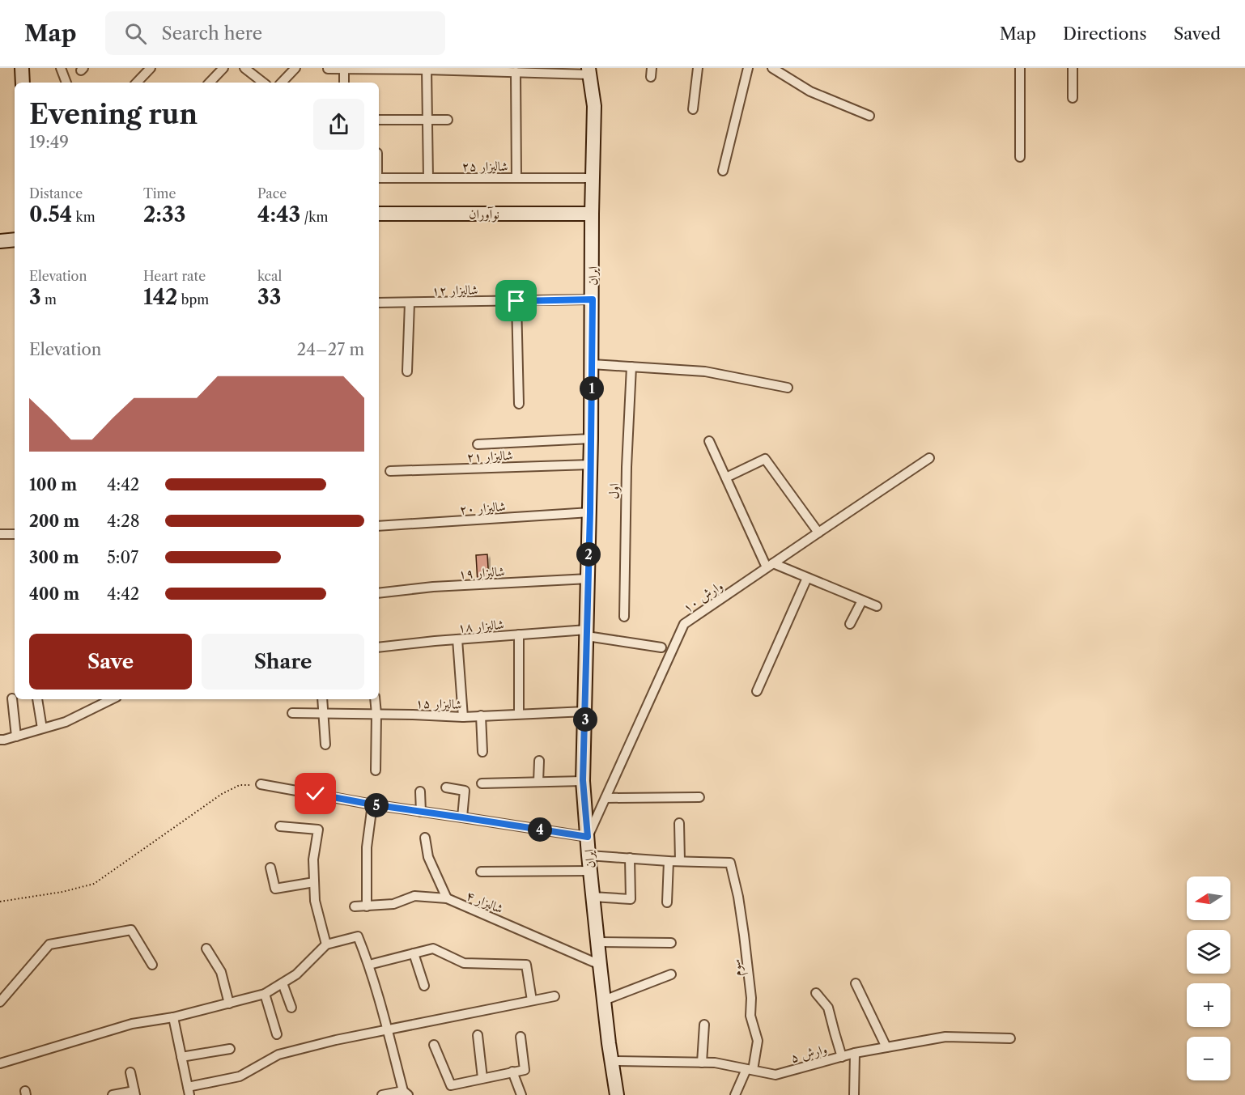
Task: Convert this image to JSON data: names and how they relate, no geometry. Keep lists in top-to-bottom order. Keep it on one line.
{"streets":{"street":["شالیزار ۲۵","نوآوران","ایران","شالیزار ۱۲","شالیزار ۲۱","اول","شالیزار ۲۰","شالیزار ۱۹","وارش ۱۰","شالیزار ۱۸","شالیزار ۱۵","شالیزار ۴","سوم","وارش ۵"]},"crossings":[["شالیزار ۲۵","ایران"],["نوآوران","ایران"],["ایران","شالیزار ۱۲"],["ایران","شالیزار ۲۱"],["ایران","شالیزار ۲۰"],["ایران","شالیزار ۱۹"],["ایران","وارش ۱۰"],["ایران","شالیزار ۱۸"],["ایران","شالیزار ۱۵"],["ایران","شالیزار ۴"],["ایران","وارش ۵"],["سوم","وارش ۵"]],"north":"left","page":{"header":"Map","search":"Search here","nav":["Map","Directions","Saved"],"heading":["Evening run","19:49"],"stats":[["Distance","0.54 km"],["Time","2:33"],["Pace","4:43 /km"],["Elevation","3 m"],["Heart rate","142 bpm"],["kcal","33"]],"chart":["Elevation","24–27 m"],"pins":["1","2","3","5","4"],"list":[{"name":"100 m","note":"4:42"},{"name":"200 m","note":"4:28"},{"name":"300 m","note":"5:07"},{"name":"400 m","note":"4:42"}],"buttons":["Save","Share"],"map_buttons":["+","−"]}}
